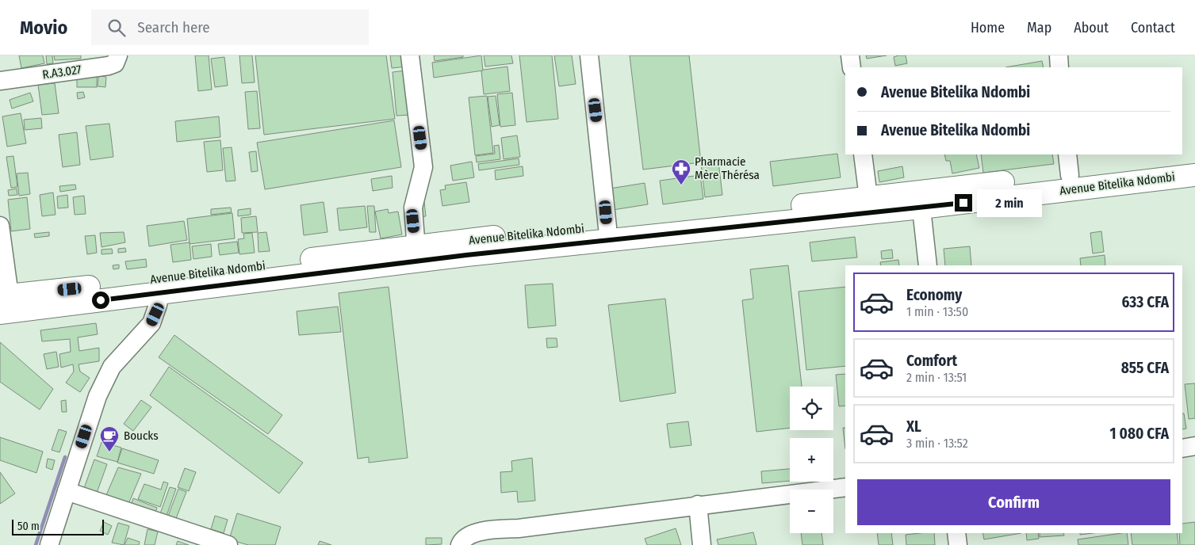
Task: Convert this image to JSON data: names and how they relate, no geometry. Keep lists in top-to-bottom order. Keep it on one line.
{"streets":{"highway":["Avenue Bitelika Ndombi"],"street":["R.A3.027"]},"places":{"pharmacy":["Pharmacie Mère Thérésa"],"cafe":["Boucks"]},"scale_bar":"50 m","page":{"header":"Movio","search":"Search here","nav":["Home","Map","About","Contact"],"banner":["Avenue Bitelika Ndombi","Avenue Bitelika Ndombi"],"bubble":"2 min","list":[{"name":"Economy","note":"1 min · 13:50","value":"633 CFA"},{"name":"Comfort","note":"2 min · 13:51","value":"855 CFA"},{"name":"XL","note":"3 min · 13:52","value":"1 080 CFA"}],"map_buttons":["+","−"],"buttons":"Confirm","scale":"50 m"}}
